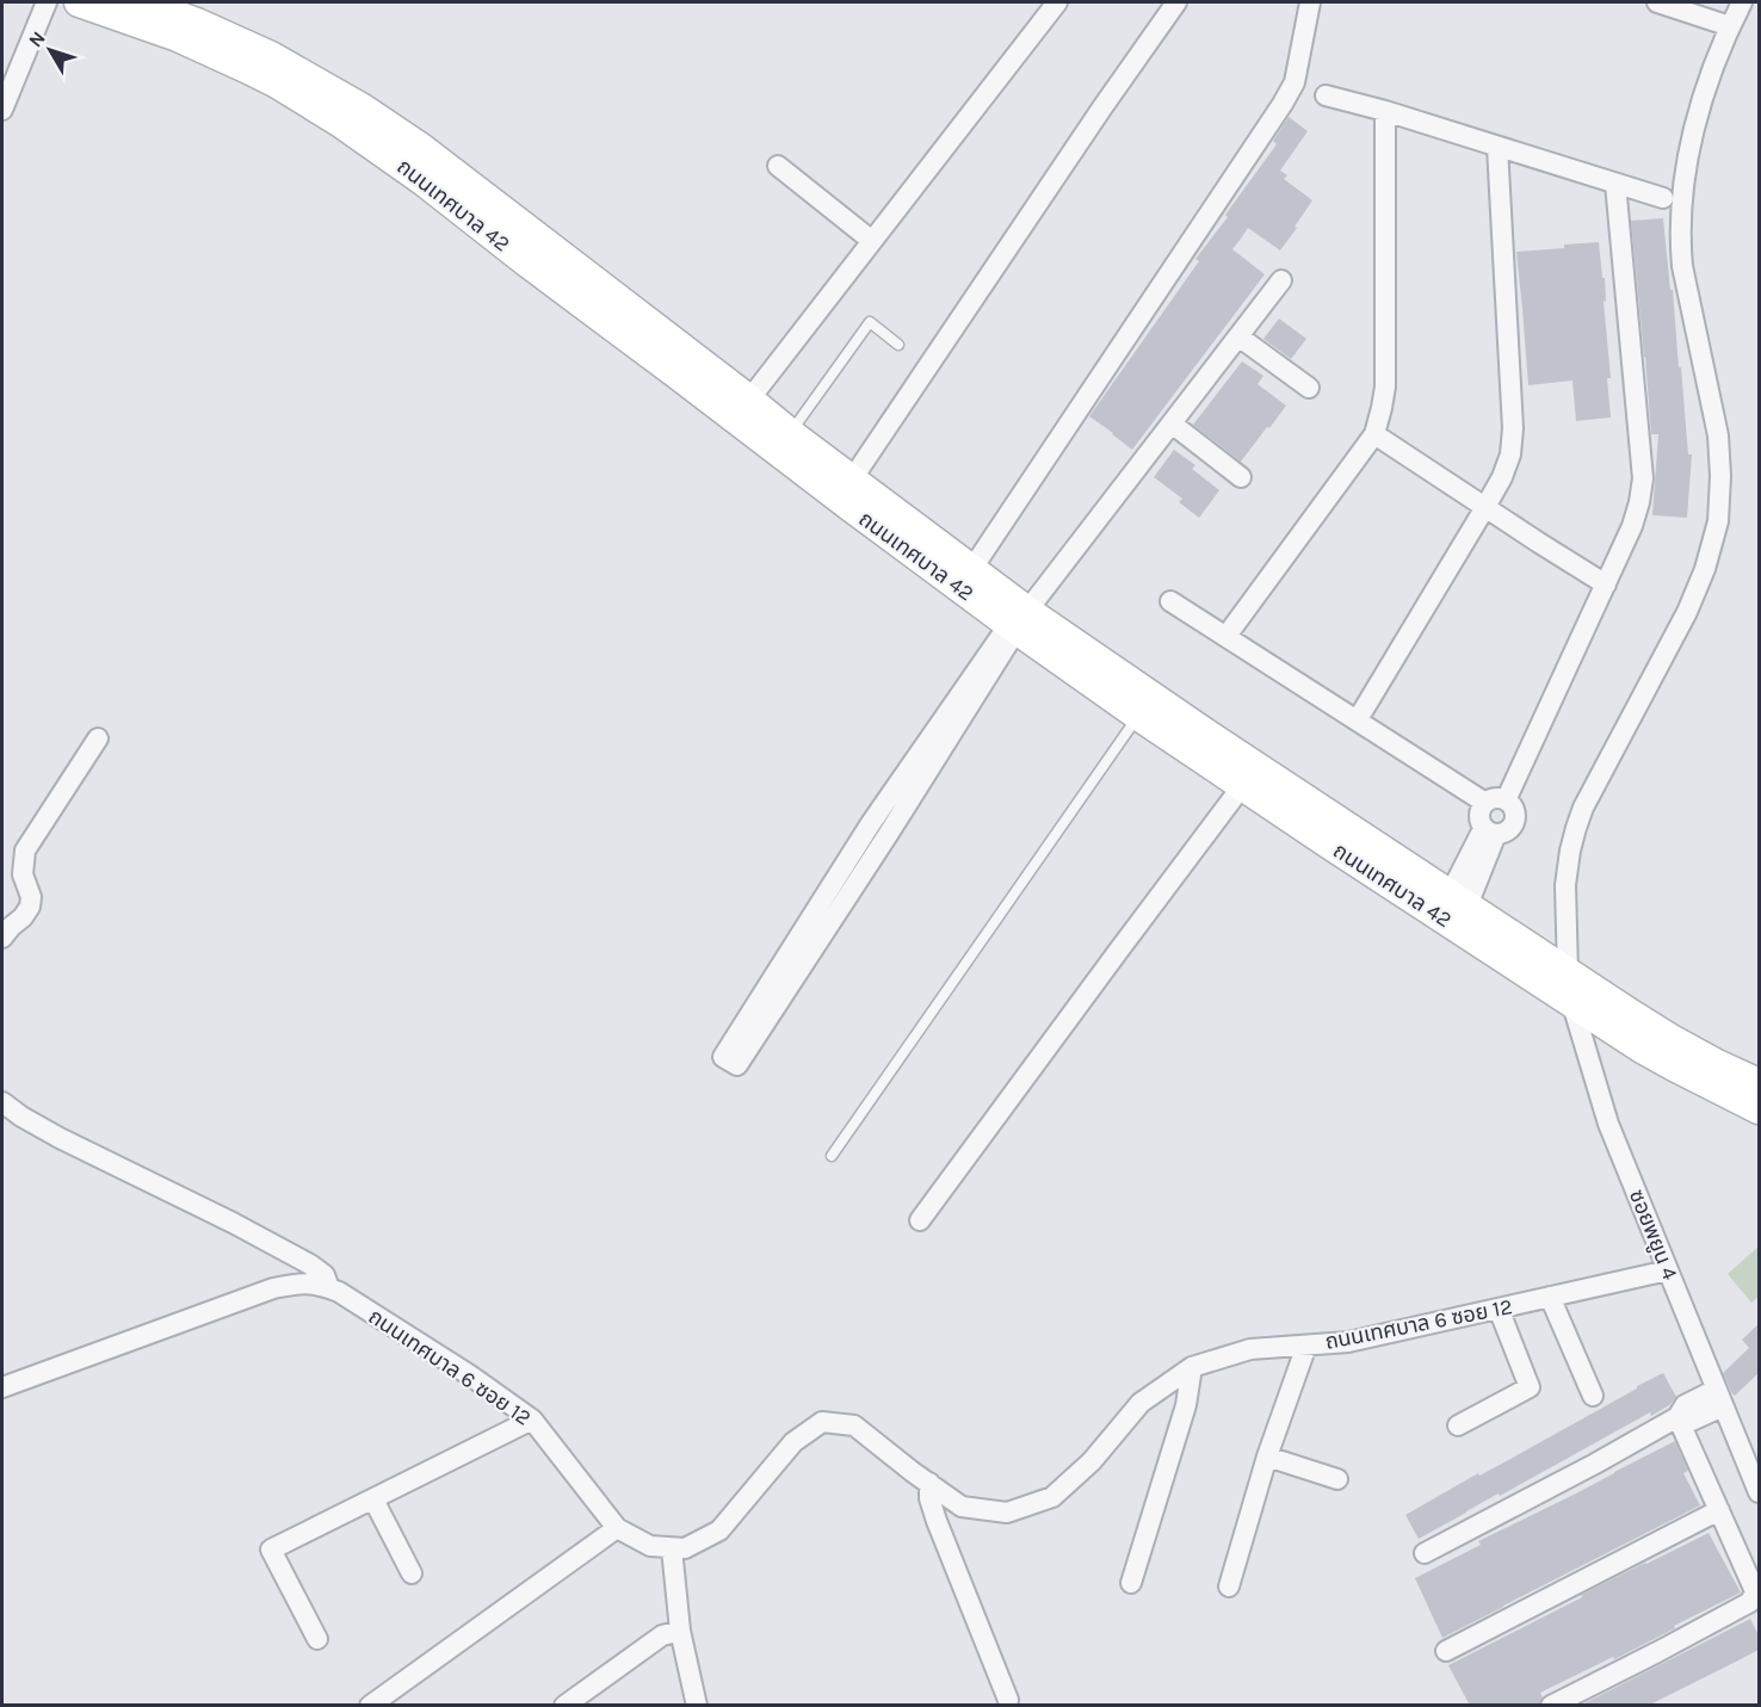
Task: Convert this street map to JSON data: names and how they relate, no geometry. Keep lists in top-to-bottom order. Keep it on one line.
{"streets":{"street":["ถนนเทศบาล 42","ซอยพยูน 4","ถนนเทศบาล 6 ซอย 12"]},"crossings":[["ถนนเทศบาล 42","ซอยพยูน 4"],["ซอยพยูน 4","ถนนเทศบาล 6 ซอย 12"]],"north":"top left"}
